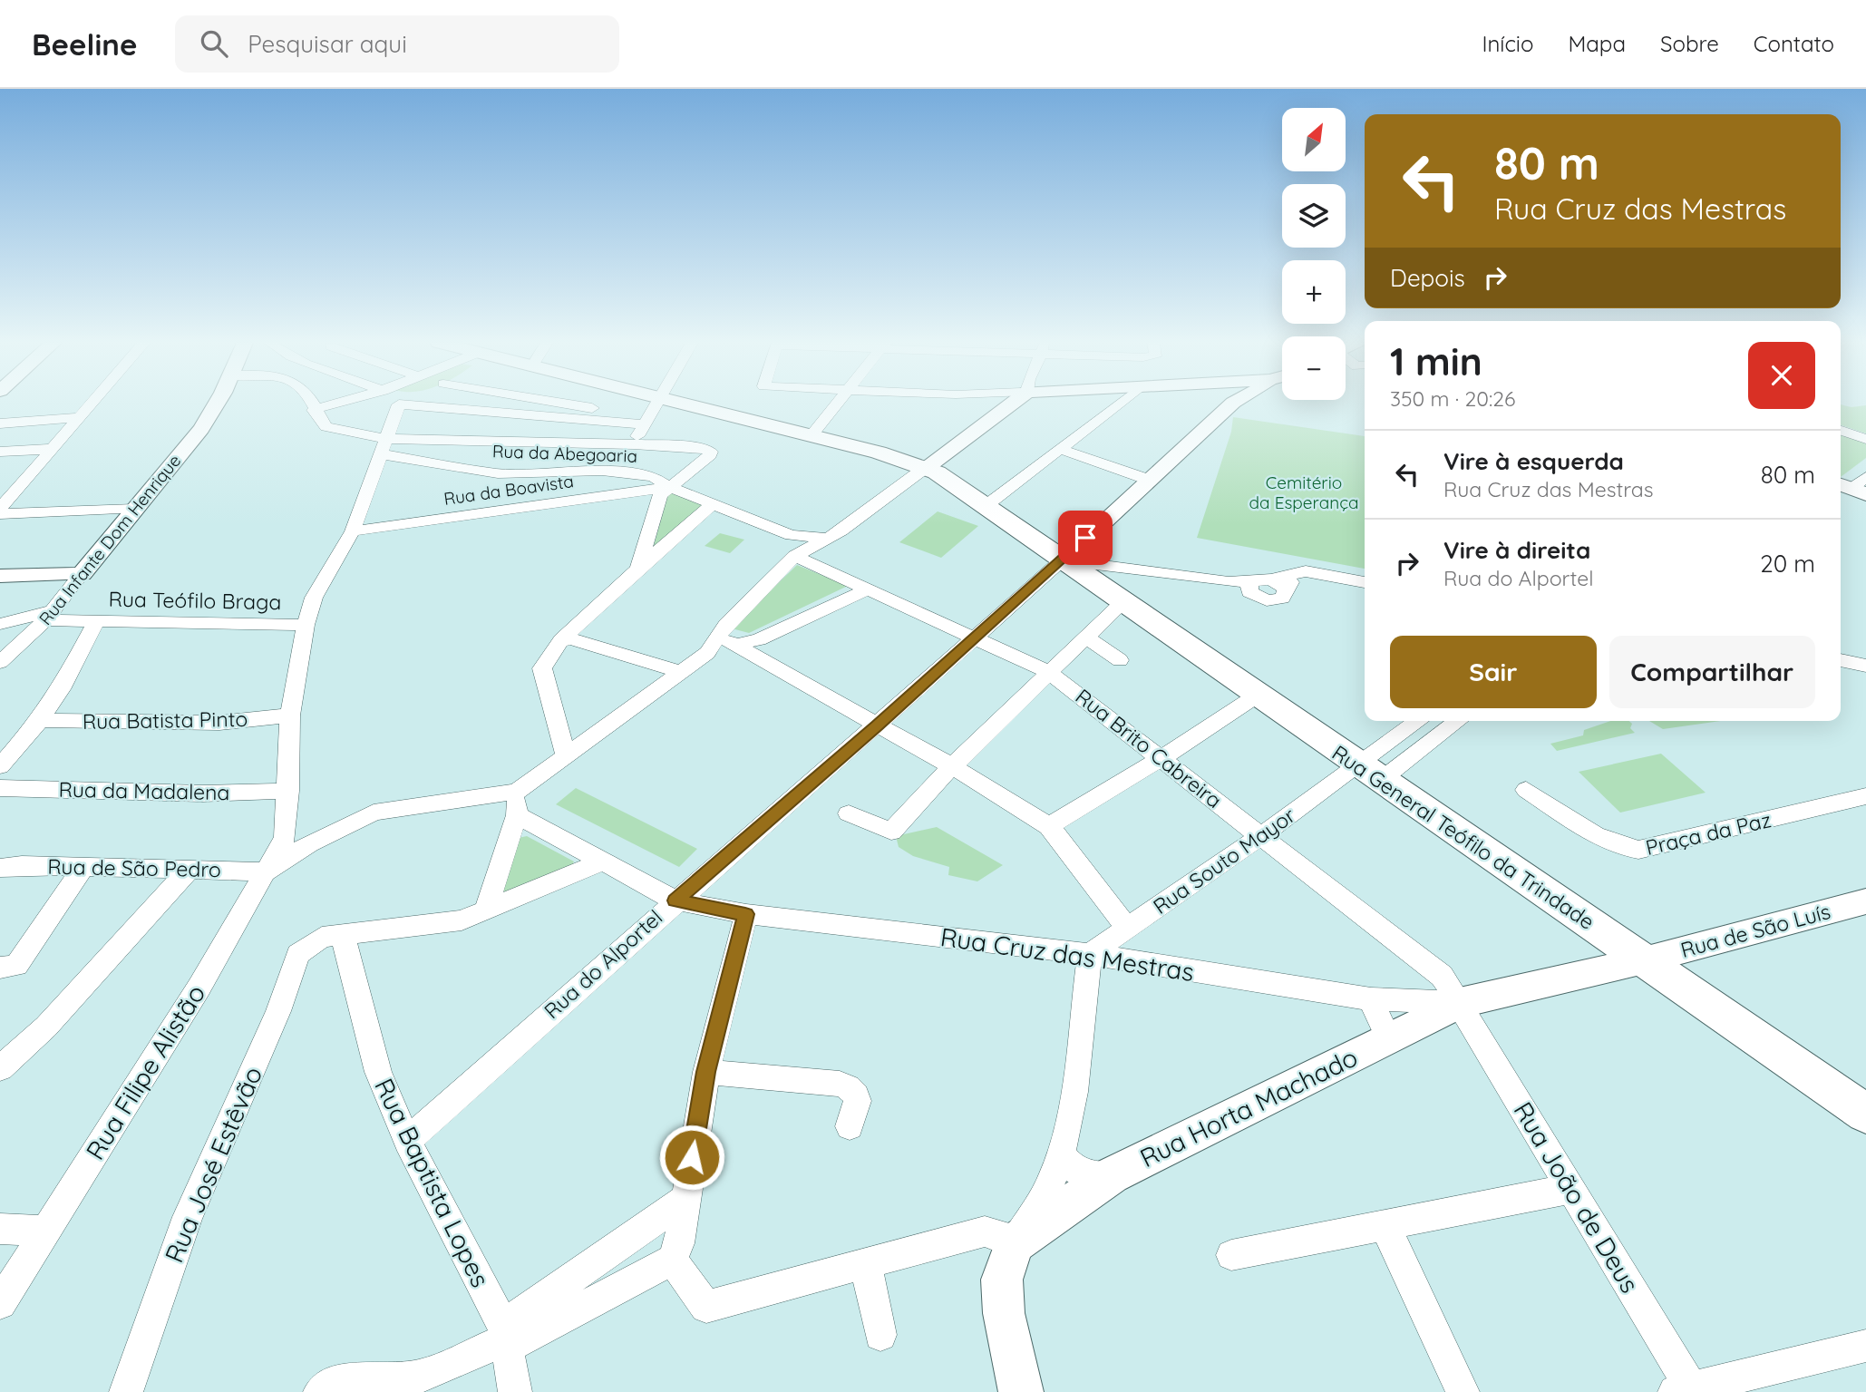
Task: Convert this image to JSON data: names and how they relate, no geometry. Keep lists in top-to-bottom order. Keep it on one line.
{"streets":{"main road":["Rua General Teófilo da Trindade"],"street":["Rua da Abegoaria","Rua da Boavista","Rua Infante Dom Henrique","Rua Teófilo Braga","Rua Batista Pinto","Rua Brito Cabreira","Rua da Madalena","Praça da Paz","Rua Souto Mayor","Rua de São Pedro","Rua de São Luís","Rua Cruz das Mestras","Rua do Alportel","Rua Filipe Alistão","Rua Horta Machado","Rua José Estêvão","Rua Baptista Lopes","Rua João de Deus"]},"crossings":[["Rua da Abegoaria","Rua da Boavista"],["Rua Infante Dom Henrique","Rua Teófilo Braga"],["Rua Brito Cabreira","Rua Souto Mayor"],["Rua Brito Cabreira","Rua Cruz das Mestras"],["Rua Brito Cabreira","Rua do Alportel"],["Rua Brito Cabreira","Rua Horta Machado"],["Rua Brito Cabreira","Rua João de Deus"],["Rua da Madalena","Rua Filipe Alistão"],["Rua General Teófilo da Trindade","Rua Souto Mayor"],["Rua General Teófilo da Trindade","Rua de São Luís"],["Rua General Teófilo da Trindade","Rua do Alportel"],["Rua General Teófilo da Trindade","Rua Horta Machado"],["Rua Souto Mayor","Rua Cruz das Mestras"],["Rua de São Pedro","Rua Filipe Alistão"],["Rua de São Luís","Rua Horta Machado"],["Rua Cruz das Mestras","Rua do Alportel"],["Rua Cruz das Mestras","Rua Horta Machado"],["Rua Cruz das Mestras","Rua João de Deus"],["Rua do Alportel","Rua Baptista Lopes"],["Rua Horta Machado","Rua João de Deus"]],"parks":["Cemitério da Esperança"],"north":"top right","page":{"header":"Beeline","search":"Pesquisar aqui","nav":["Início","Mapa","Sobre","Contato"],"map_buttons":["+","−"],"turn":["80 m","Rua Cruz das Mestras"],"then":"Depois","heading":["1 min","350 m · 20:26"],"list":[{"name":"Vire à esquerda","note":"Rua Cruz das Mestras","value":"80 m"},{"name":"Vire à direita","note":"Rua do Alportel","value":"20 m"}],"buttons":["Sair","Compartilhar"]}}
